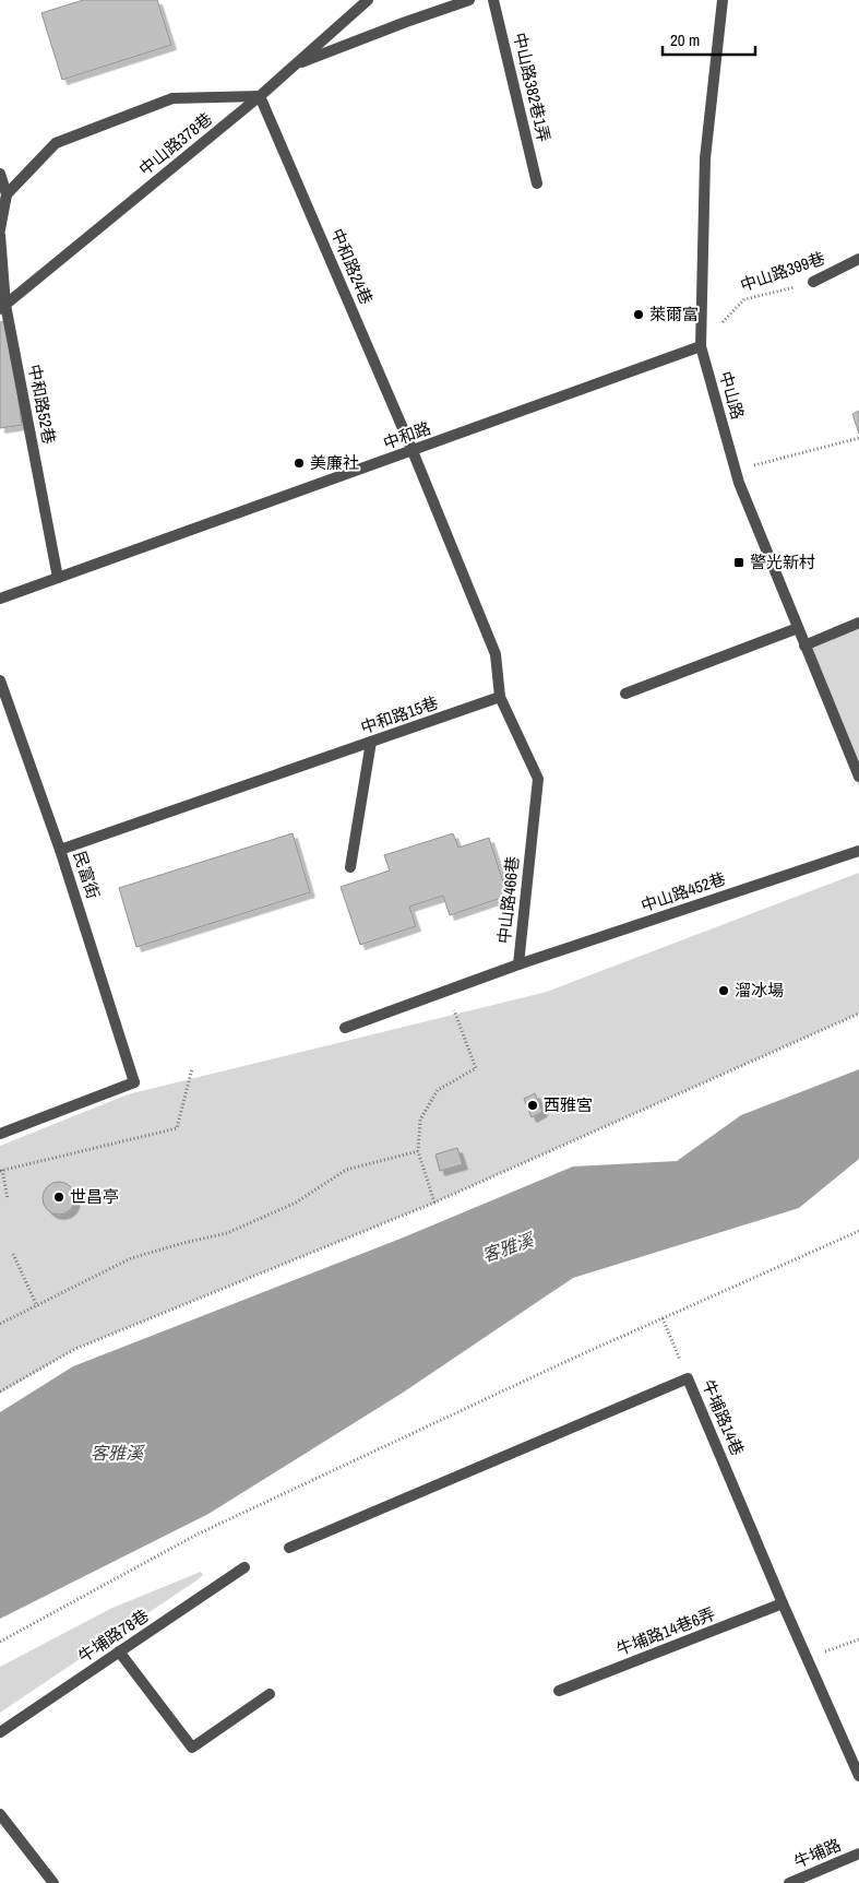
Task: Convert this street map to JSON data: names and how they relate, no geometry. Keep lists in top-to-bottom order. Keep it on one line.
{"streets":{"street":["中山路382巷1弄","中山路378巷","中和路24巷","中山路399巷","中山路","中和路52巷","中和路","中和路15巷","民富街","中山路452巷","中山路466巷","牛埔路14巷","牛埔路14巷6弄","牛埔路78巷","牛埔路"]},"crossings":[["中山路378巷","中和路24巷"],["中山路378巷","中和路52巷"],["中和路24巷","中和路"],["中山路399巷","中山路"],["中山路399巷","中和路"],["中山路","中和路"],["中和路52巷","中和路"],["中和路15巷","民富街"],["中和路15巷","中山路466巷"],["中山路452巷","中山路466巷"],["牛埔路14巷","牛埔路14巷6弄"]],"water":["客雅溪"],"places":{"other":["萊爾富","美廉社","溜冰場","西雅宮","世昌亭"],"transit":["警光新村"]},"scale_bar":"20 m"}
